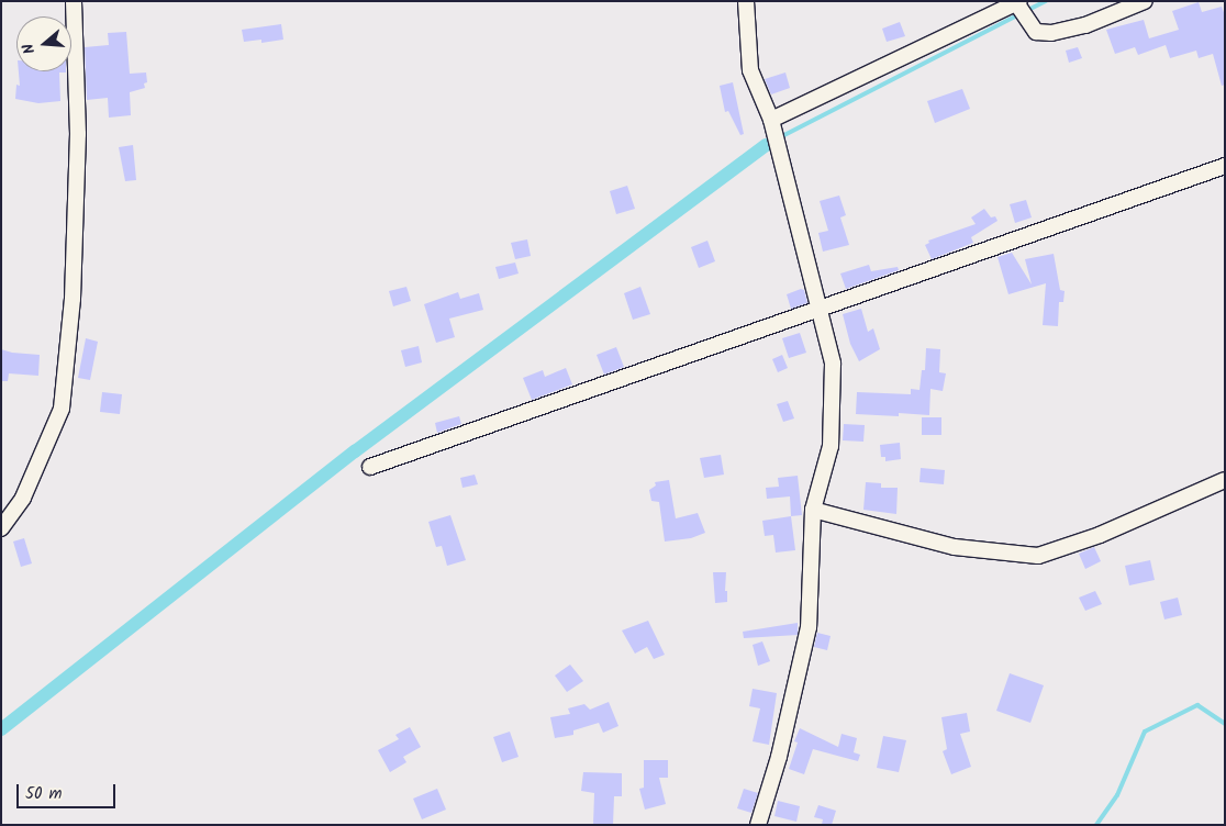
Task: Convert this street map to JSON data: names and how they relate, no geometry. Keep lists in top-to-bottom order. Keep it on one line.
{"scale_bar":"50 m","north":"left"}
